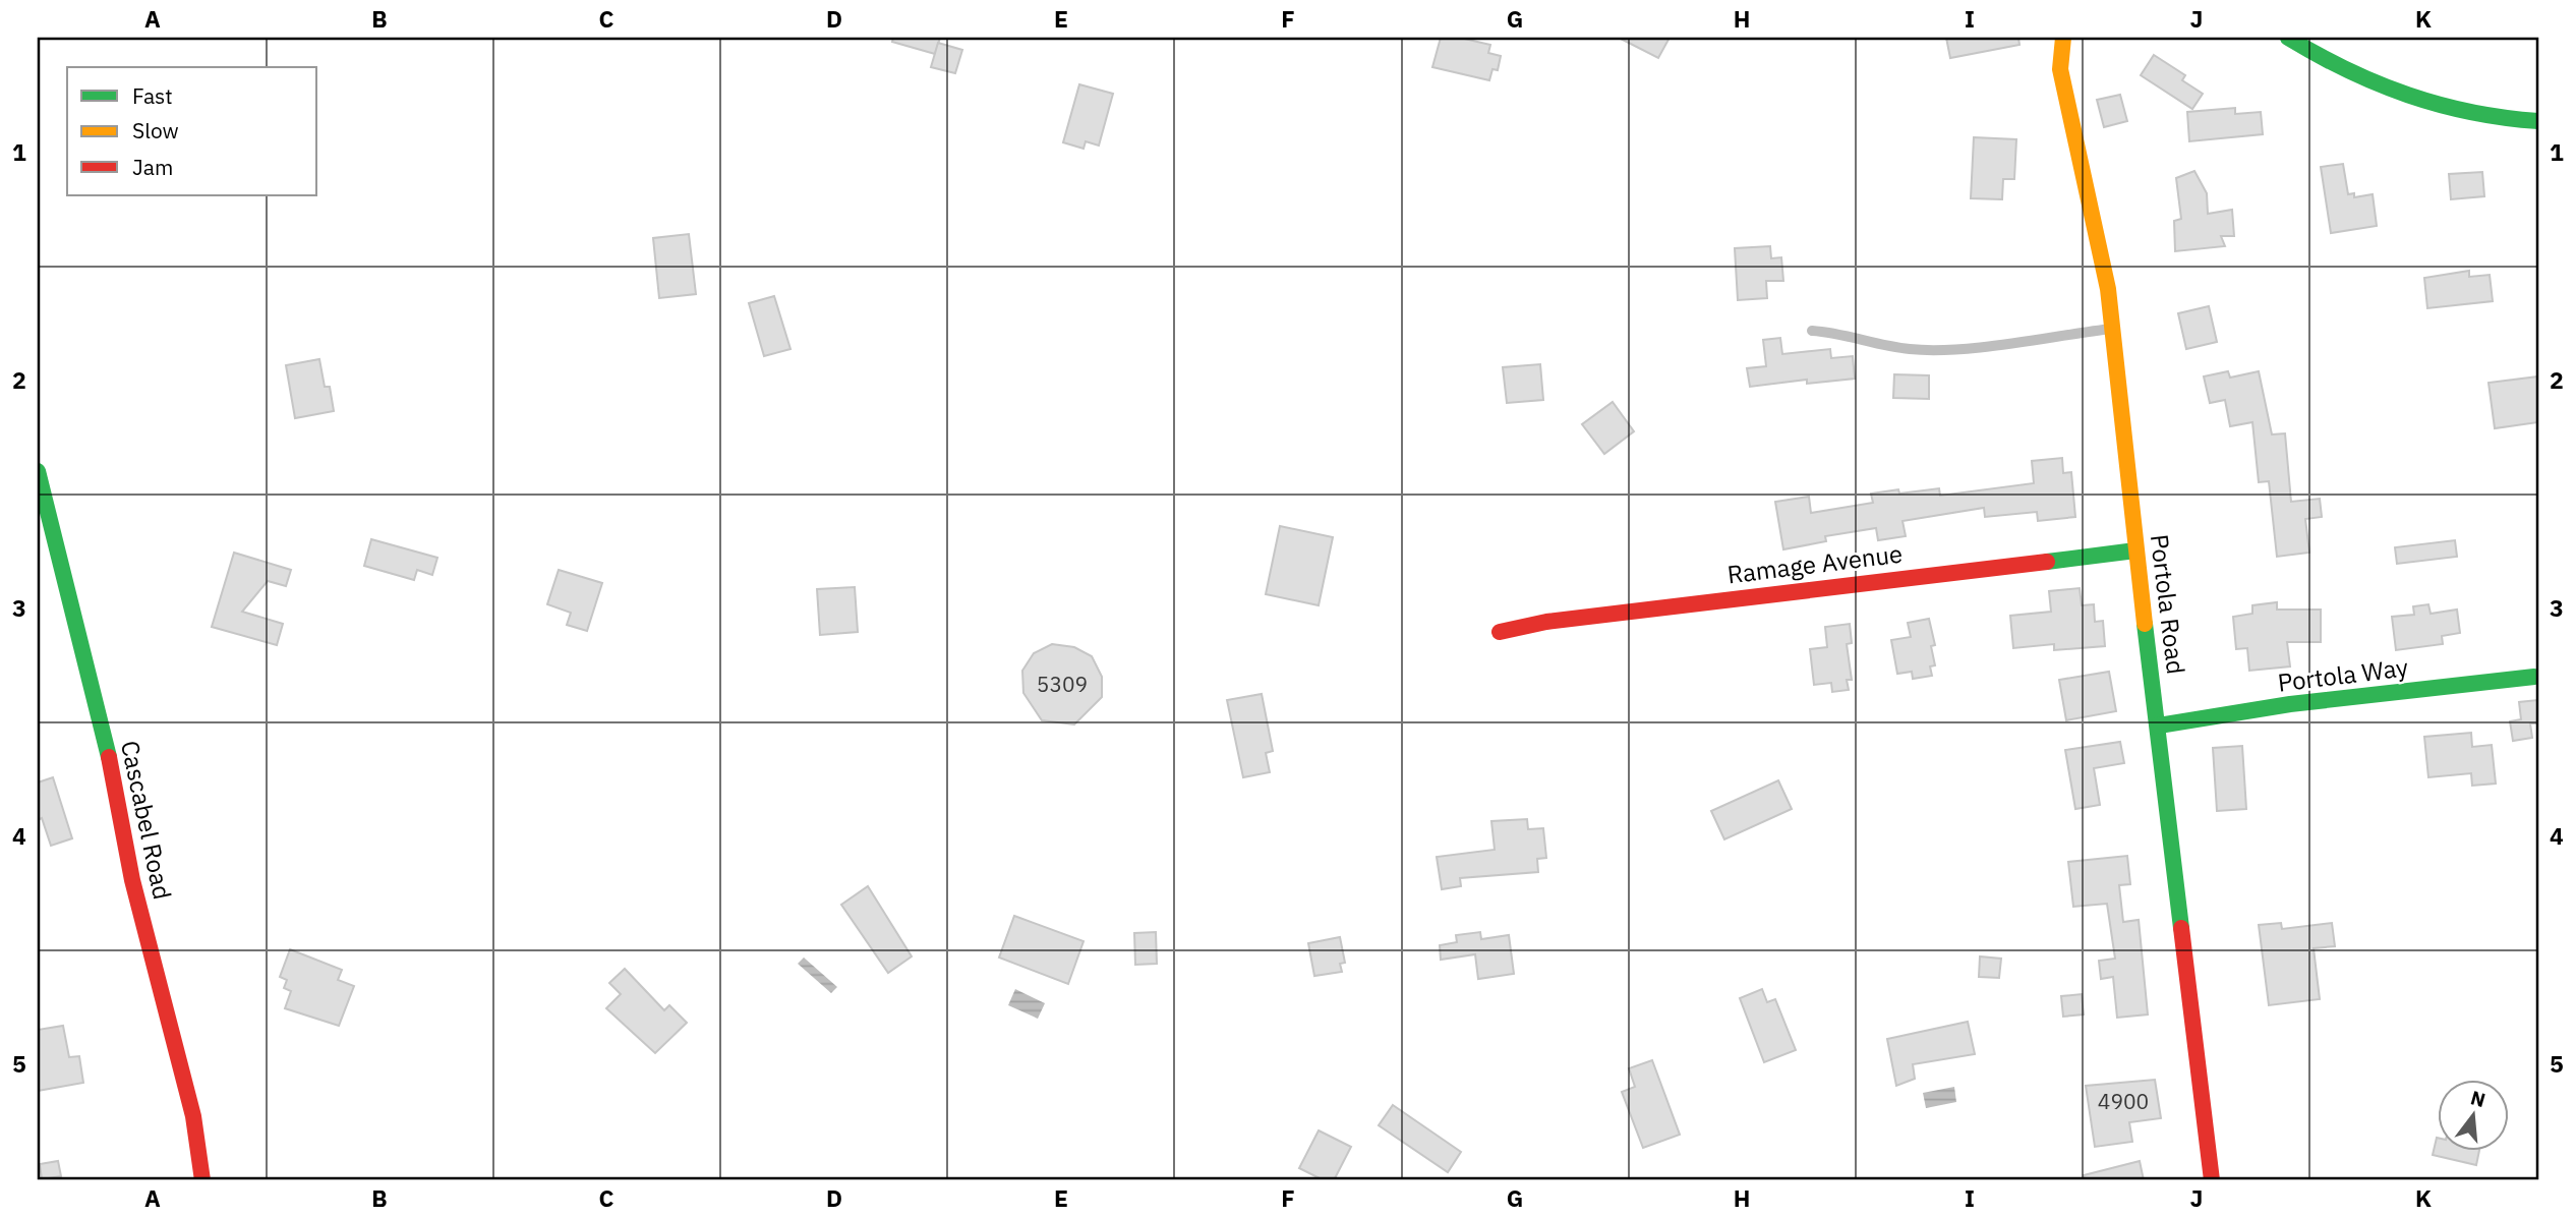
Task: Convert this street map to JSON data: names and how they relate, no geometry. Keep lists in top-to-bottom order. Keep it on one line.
{"streets":{"street":["Ramage Avenue","Portola Road","Portola Way","Cascabel Road"]},"crossings":[["Ramage Avenue","Portola Road"],["Portola Road","Portola Way"]],"house_numbers":["5309","4900"],"legend":["Fast","Slow","Jam"],"north":"top","grid":{"columns":["A","B","C","D","E","F","G","H","I","J","K"],"rows":["1","2","3","4","5"]}}
